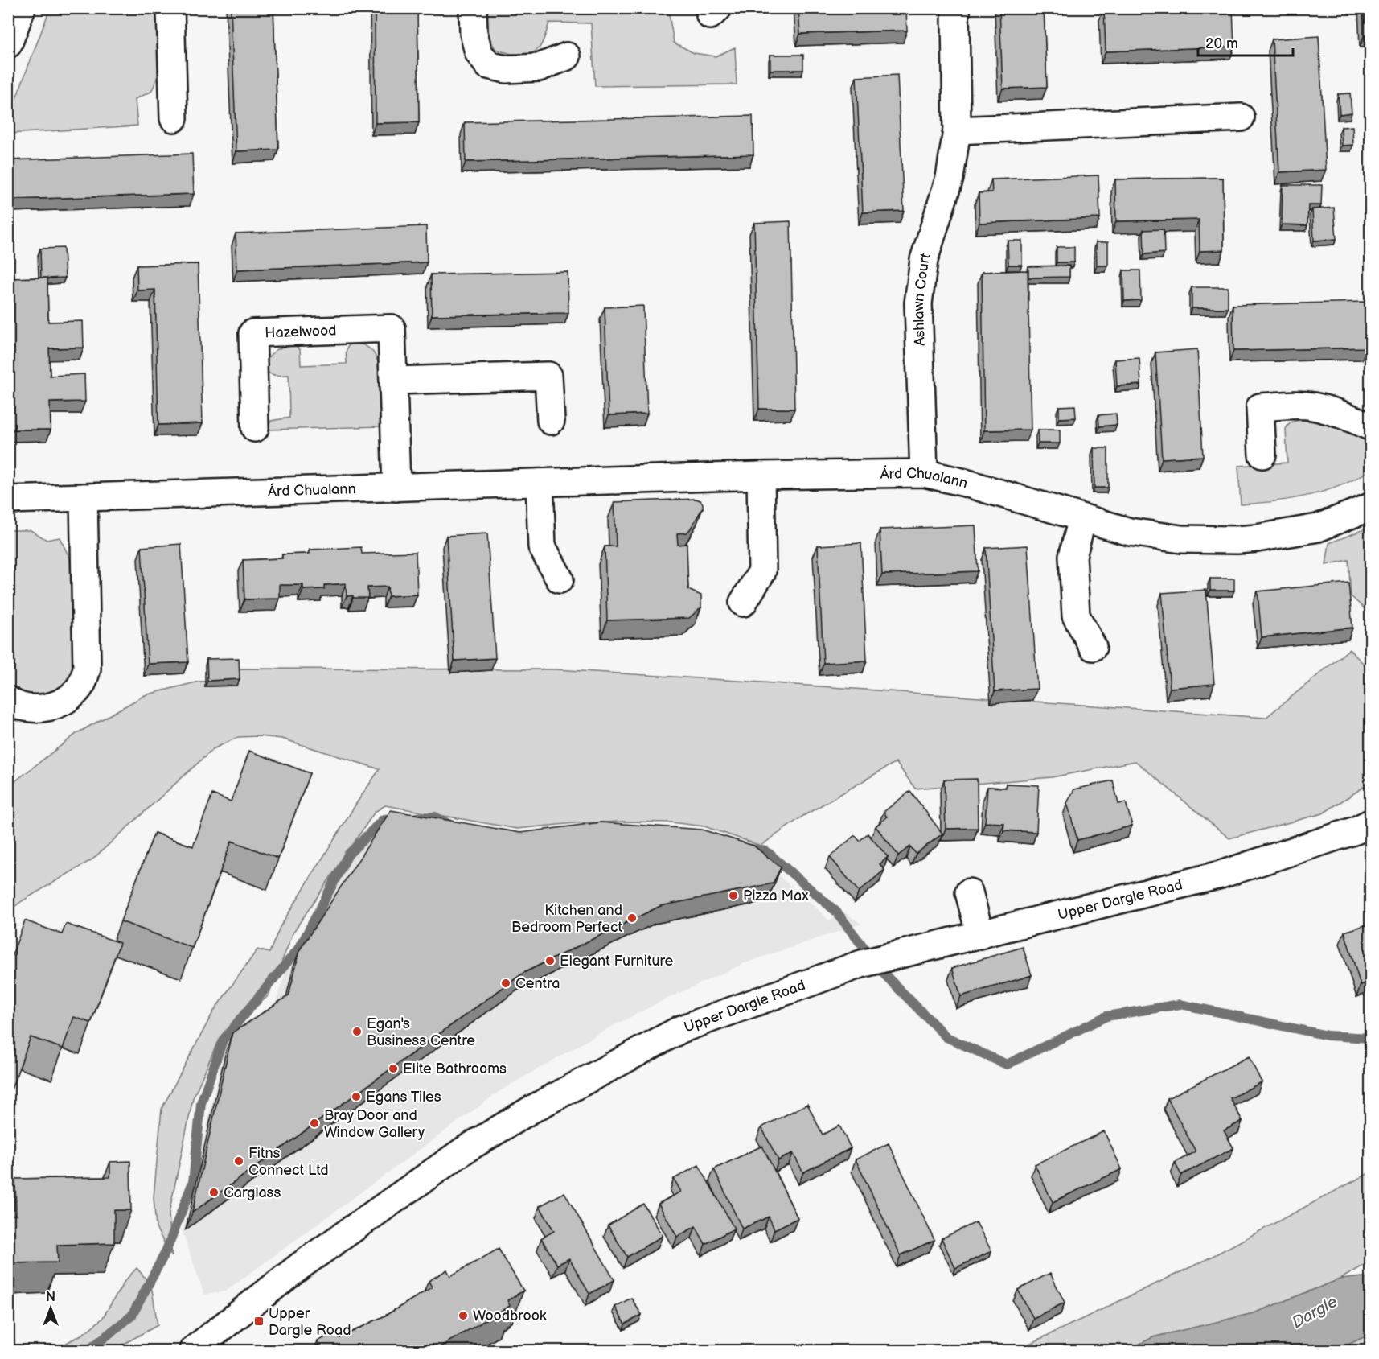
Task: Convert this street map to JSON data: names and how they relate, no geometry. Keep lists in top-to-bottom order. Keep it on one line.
{"streets":{"street":["Ashlawn Court","Hazelwood","Árd Chualann","Upper Dargle Road"]},"crossings":[["Ashlawn Court","Árd Chualann"],["Hazelwood","Árd Chualann"]],"water":["Dargle"],"places":{"other":["Pizza Max","Kitchen and Bedroom Perfect","Elegant Furniture","Centra","Egan's Business Centre","Elite Bathrooms","Egans Tiles","Bray Door and Window Gallery","Fitns Connect Ltd","Carglass","Woodbrook"],"transit":["Upper Dargle Road"]},"scale_bar":"20 m","north":"top"}
